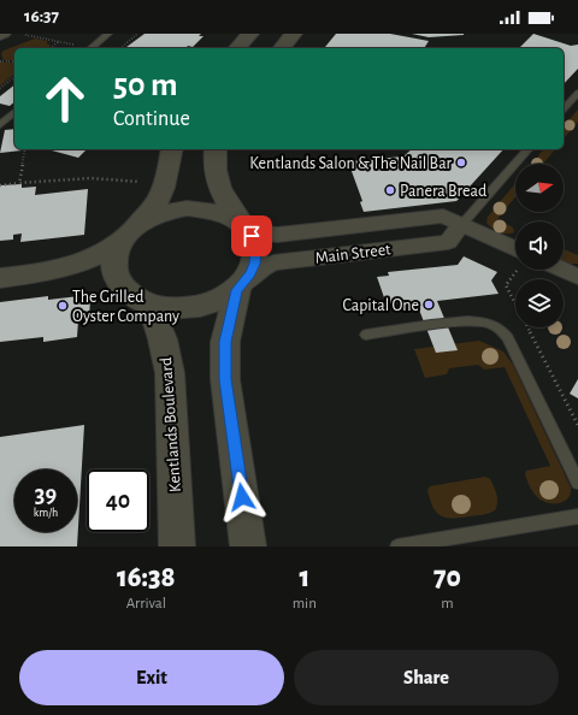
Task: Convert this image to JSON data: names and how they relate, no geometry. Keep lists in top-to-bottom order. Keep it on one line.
{"streets":{"street":["Main Street","Kentlands Boulevard"]},"crossings":[["Main Street","Kentlands Boulevard"]],"places":["Kentlands Salon & The Nail Bar","Panera Bread","Capital One","The Grilled Oyster Company"],"north":"right","page":{"status":"16:37","turn":["50 m","Continue"],"speed":"39 km/h","limit":"40","eta":["16:38","Arrival","1","min","70","m"],"buttons":["Exit","Share"]}}
